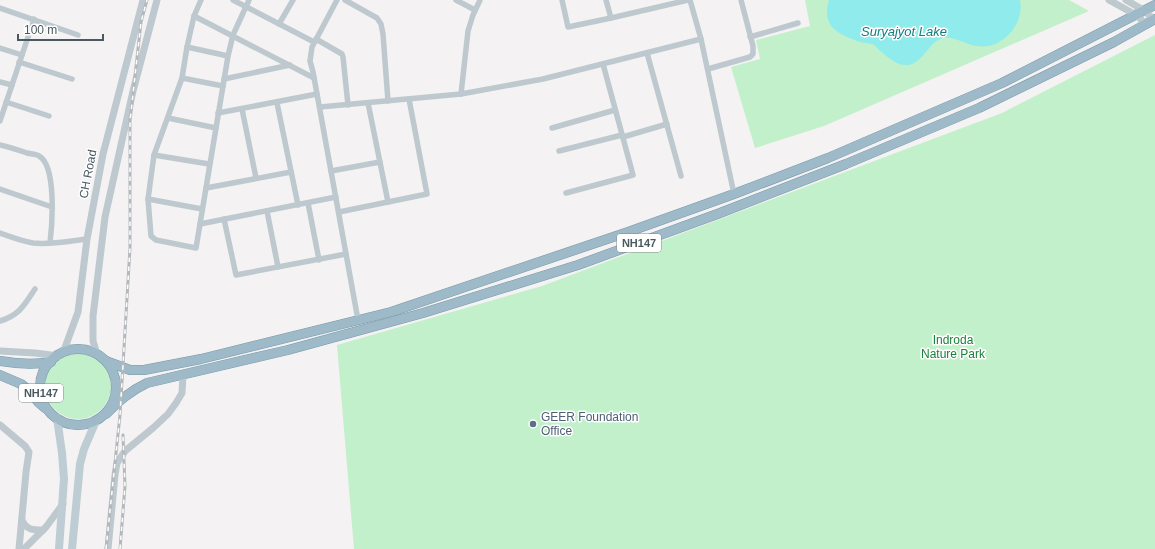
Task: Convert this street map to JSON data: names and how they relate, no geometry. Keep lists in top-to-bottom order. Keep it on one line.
{"streets":{"highway":["NH147"],"street":["CH Road"]},"crossings":[["CH Road","NH147"]],"water":["Suryajyot Lake"],"parks":["Indroda Nature Park"],"places":["GEER Foundation Office"],"scale_bar":"100 m"}
